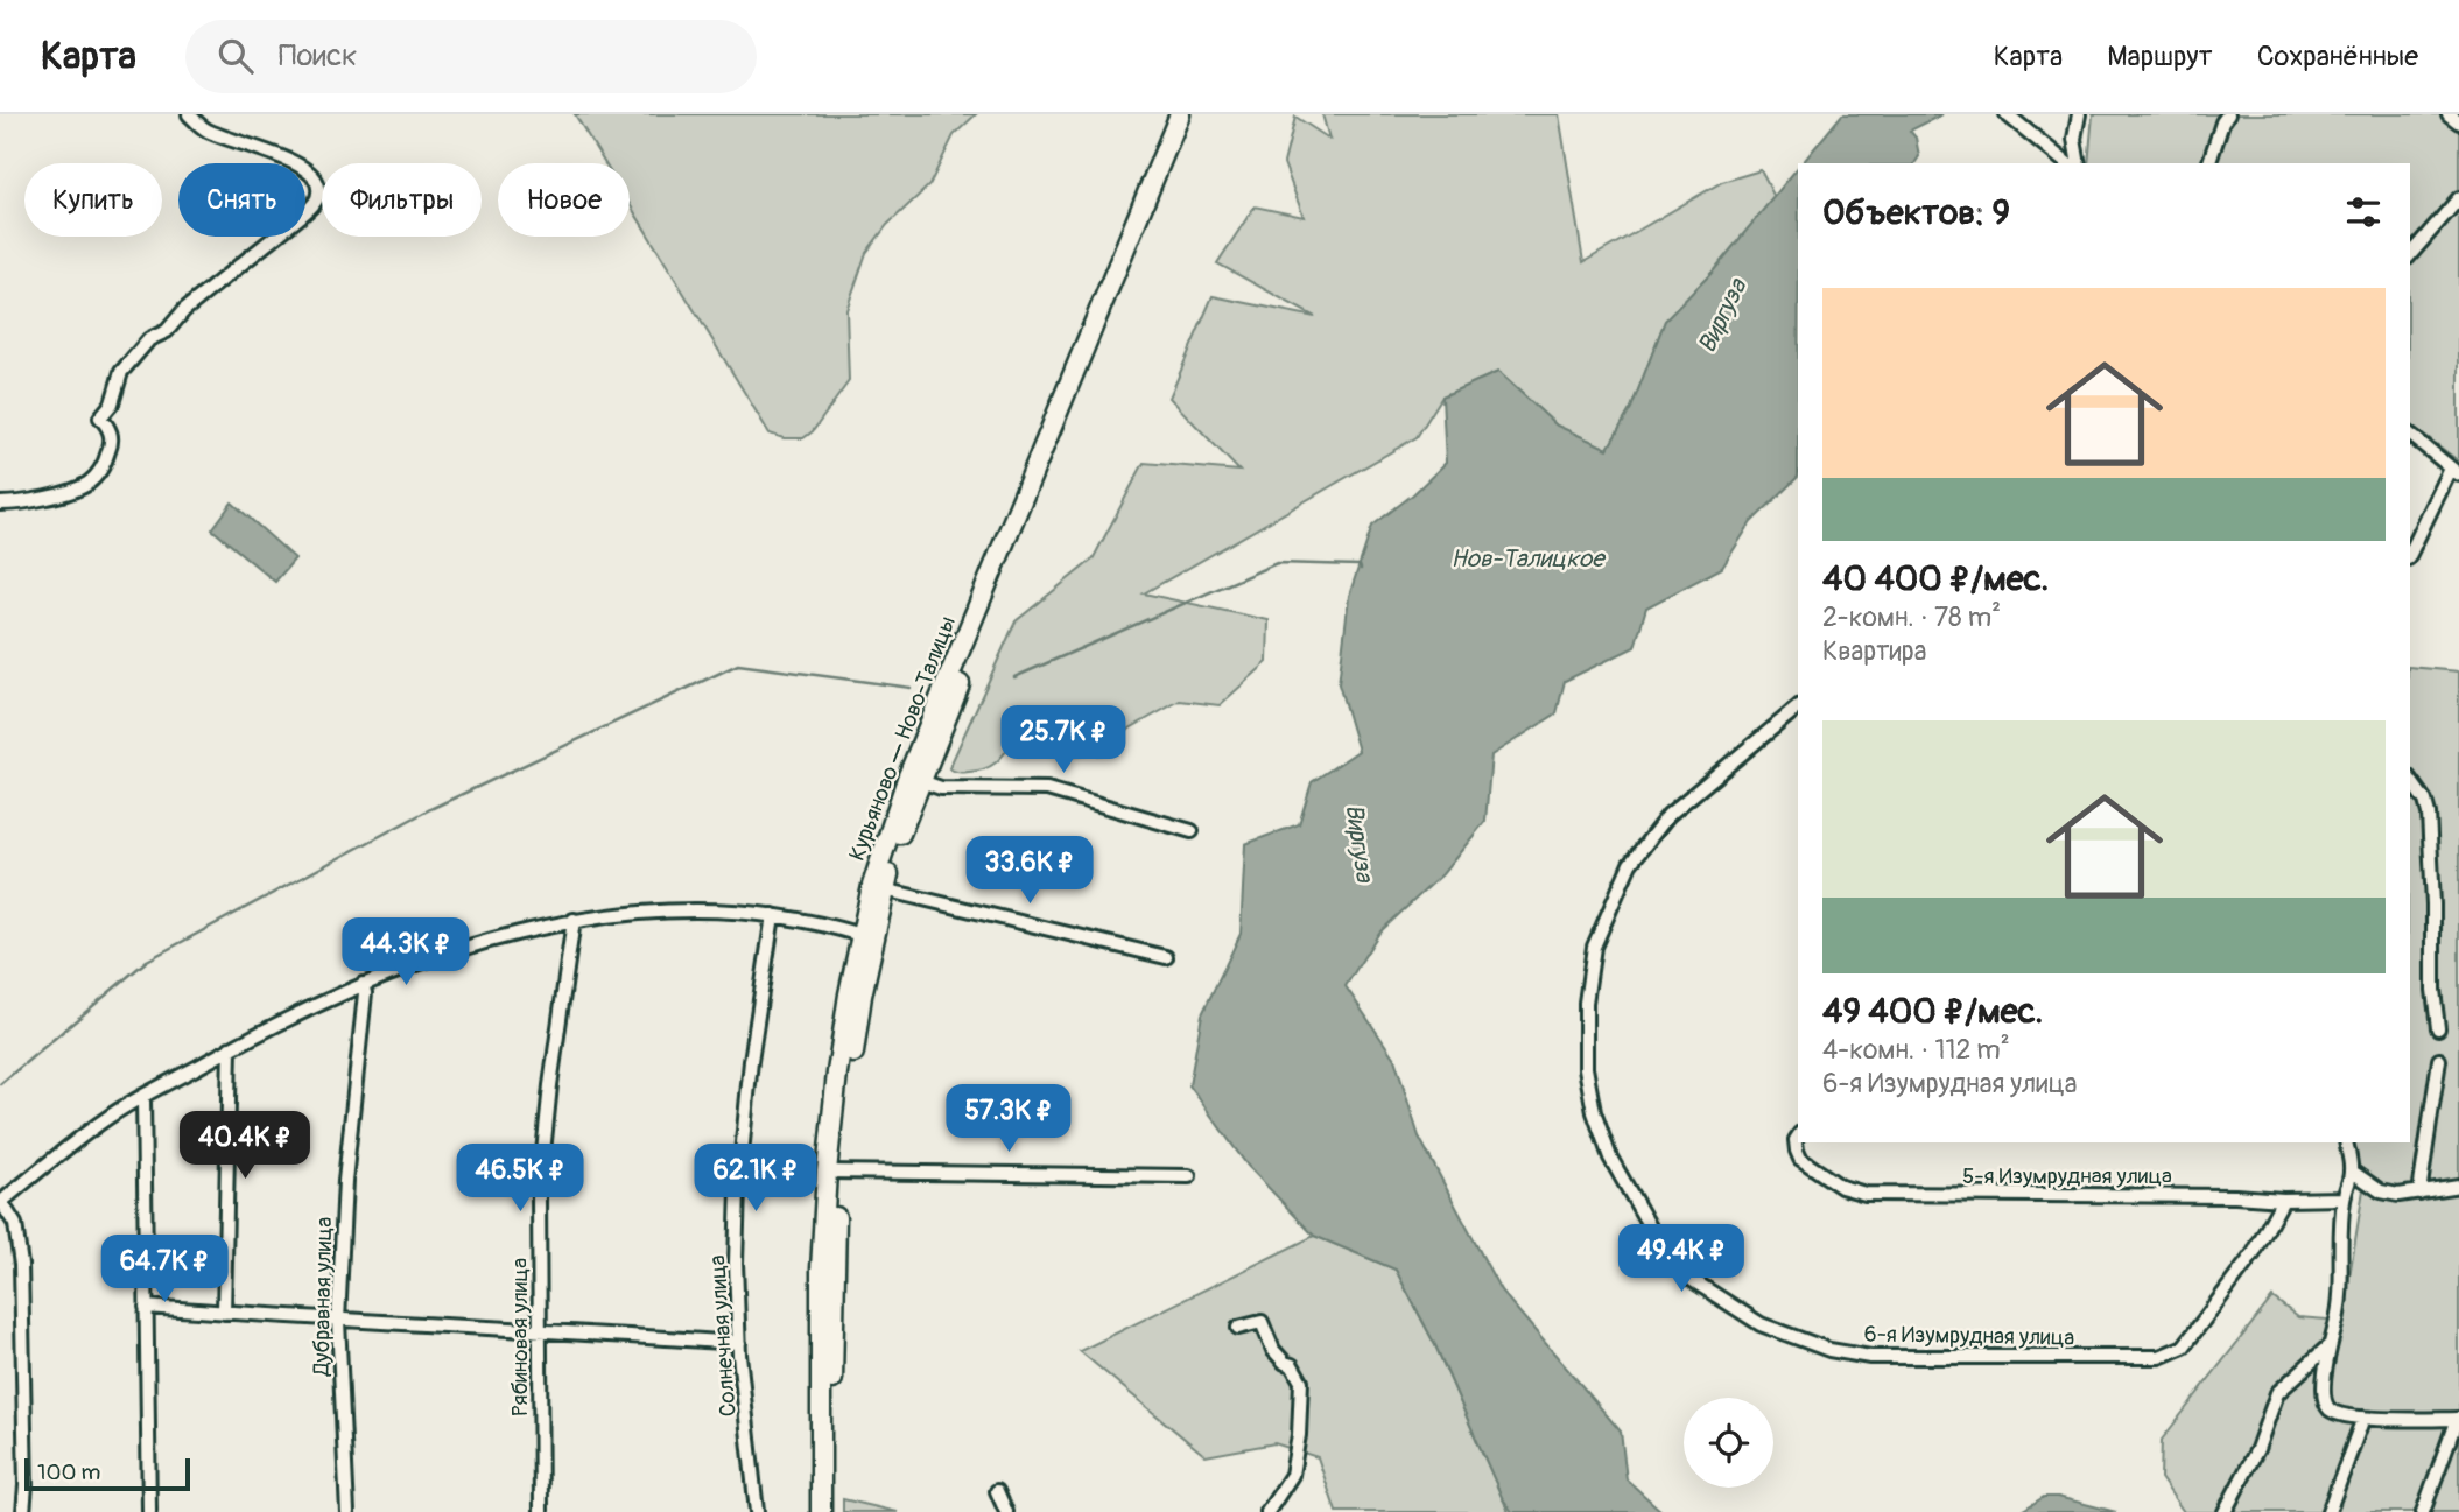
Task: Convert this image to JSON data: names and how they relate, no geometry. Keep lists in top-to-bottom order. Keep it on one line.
{"streets":{"main road":["Курьяново — Ново-Талицы"],"street":["5-я Изумрудная улица","Дубравная улица","6-я Изумрудная улица","Солнечная улица","Рябиновая улица"]},"crossings":[["5-я Изумрудная улица","6-я Изумрудная улица"]],"water":["Виргуза","Нов-Талицкое"],"scale_bar":"100 m","page":{"header":"Карта","search":"Поиск","nav":["Карта","Маршрут","Сохранённые"],"chip":["Купить","Снять","Фильтры","Новое"],"heading":"Объектов: 9","list":[{"name":"40 400 ₽/мес.","note":"2-комн. · 78 m² · Квартира"},{"name":"49 400 ₽/мес.","note":"4-комн. · 112 m² · 6-я Изумрудная улица"}],"price":["25.7K ₽","33.6K ₽","44.3K ₽","57.3K ₽","40.4K ₽","46.5K ₽","62.1K ₽","49.4K ₽","64.7K ₽"],"scale":"100 m"}}
